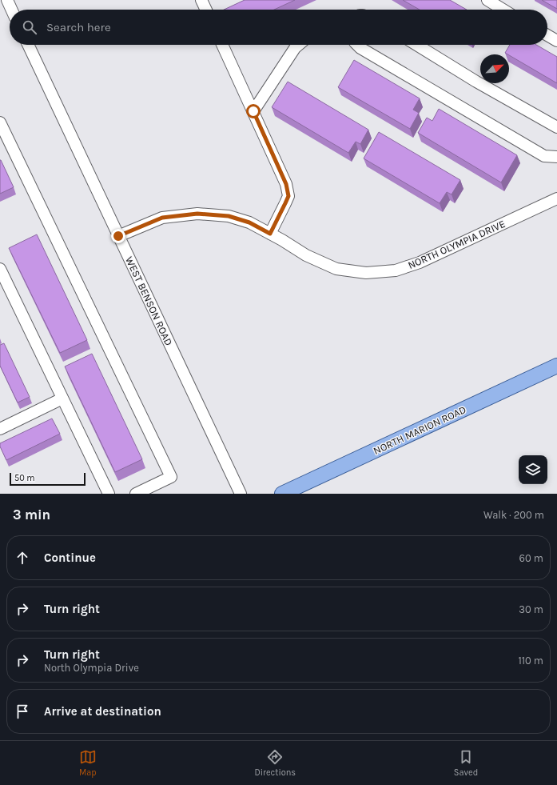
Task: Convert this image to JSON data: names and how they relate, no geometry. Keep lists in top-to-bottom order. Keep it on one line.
{"streets":{"main road":["NORTH MARION ROAD"],"street":["NORTH OLYMPIA DRIVE","WEST BENSON ROAD"]},"crossings":[["NORTH OLYMPIA DRIVE","WEST BENSON ROAD"]],"scale_bar":"50 m","north":"top right","page":{"search":"Search here","scale":"50 m","heading":["3 min","Walk · 200 m"],"list":[["Continue","60 m"],["Turn right","30 m"],["Turn right","North Olympia Drive","110 m"],"Arrive at destination"],"nav":["Map","Directions","Saved"]}}
